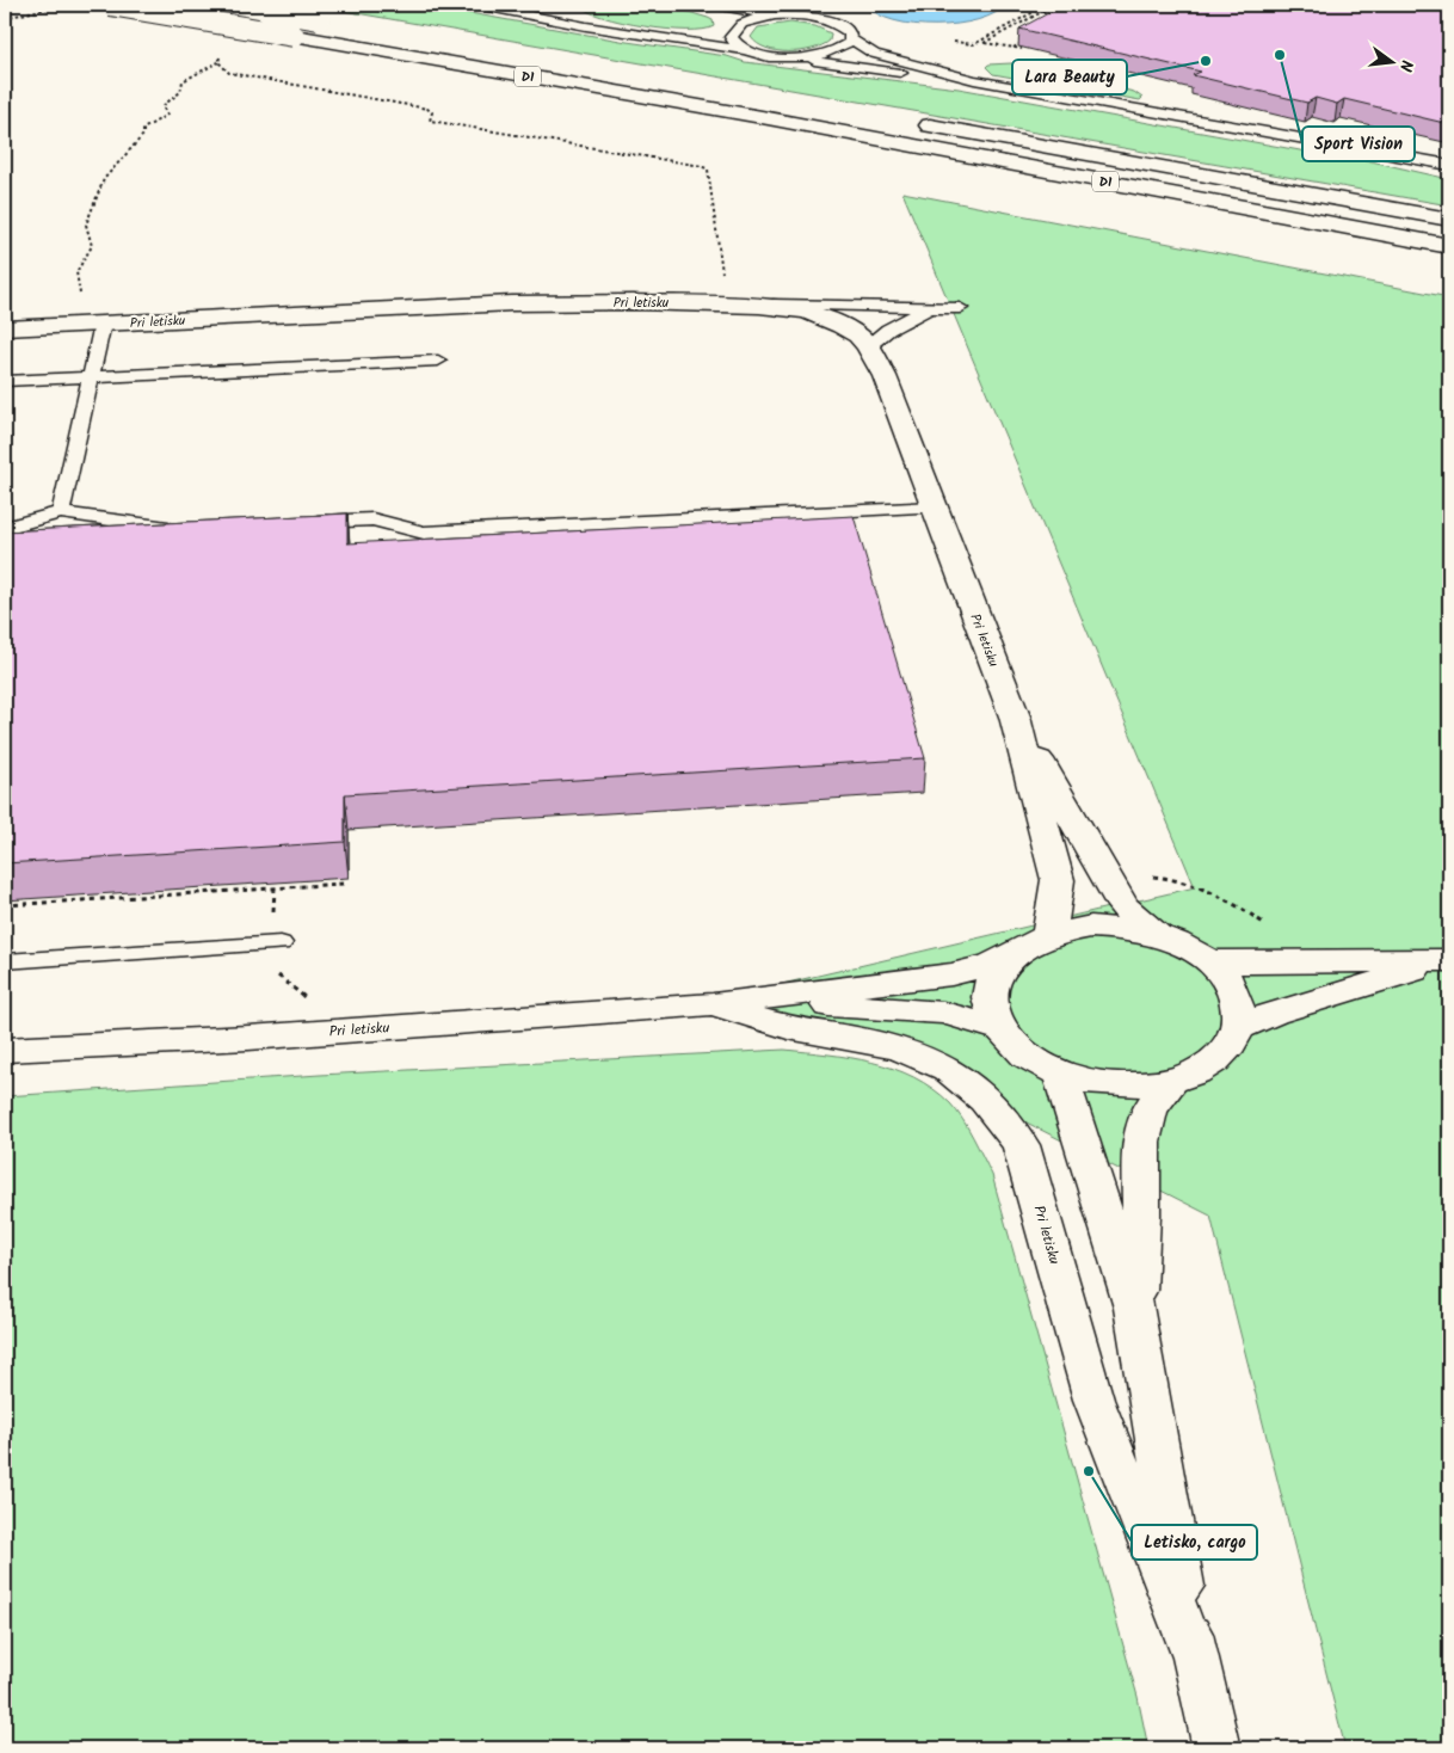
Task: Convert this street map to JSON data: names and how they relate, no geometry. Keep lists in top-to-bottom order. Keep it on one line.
{"streets":{"main road":["D1","Pri letisku"]},"places":["Sport Vision","Lara Beauty","Letisko, cargo"],"north":"right"}
